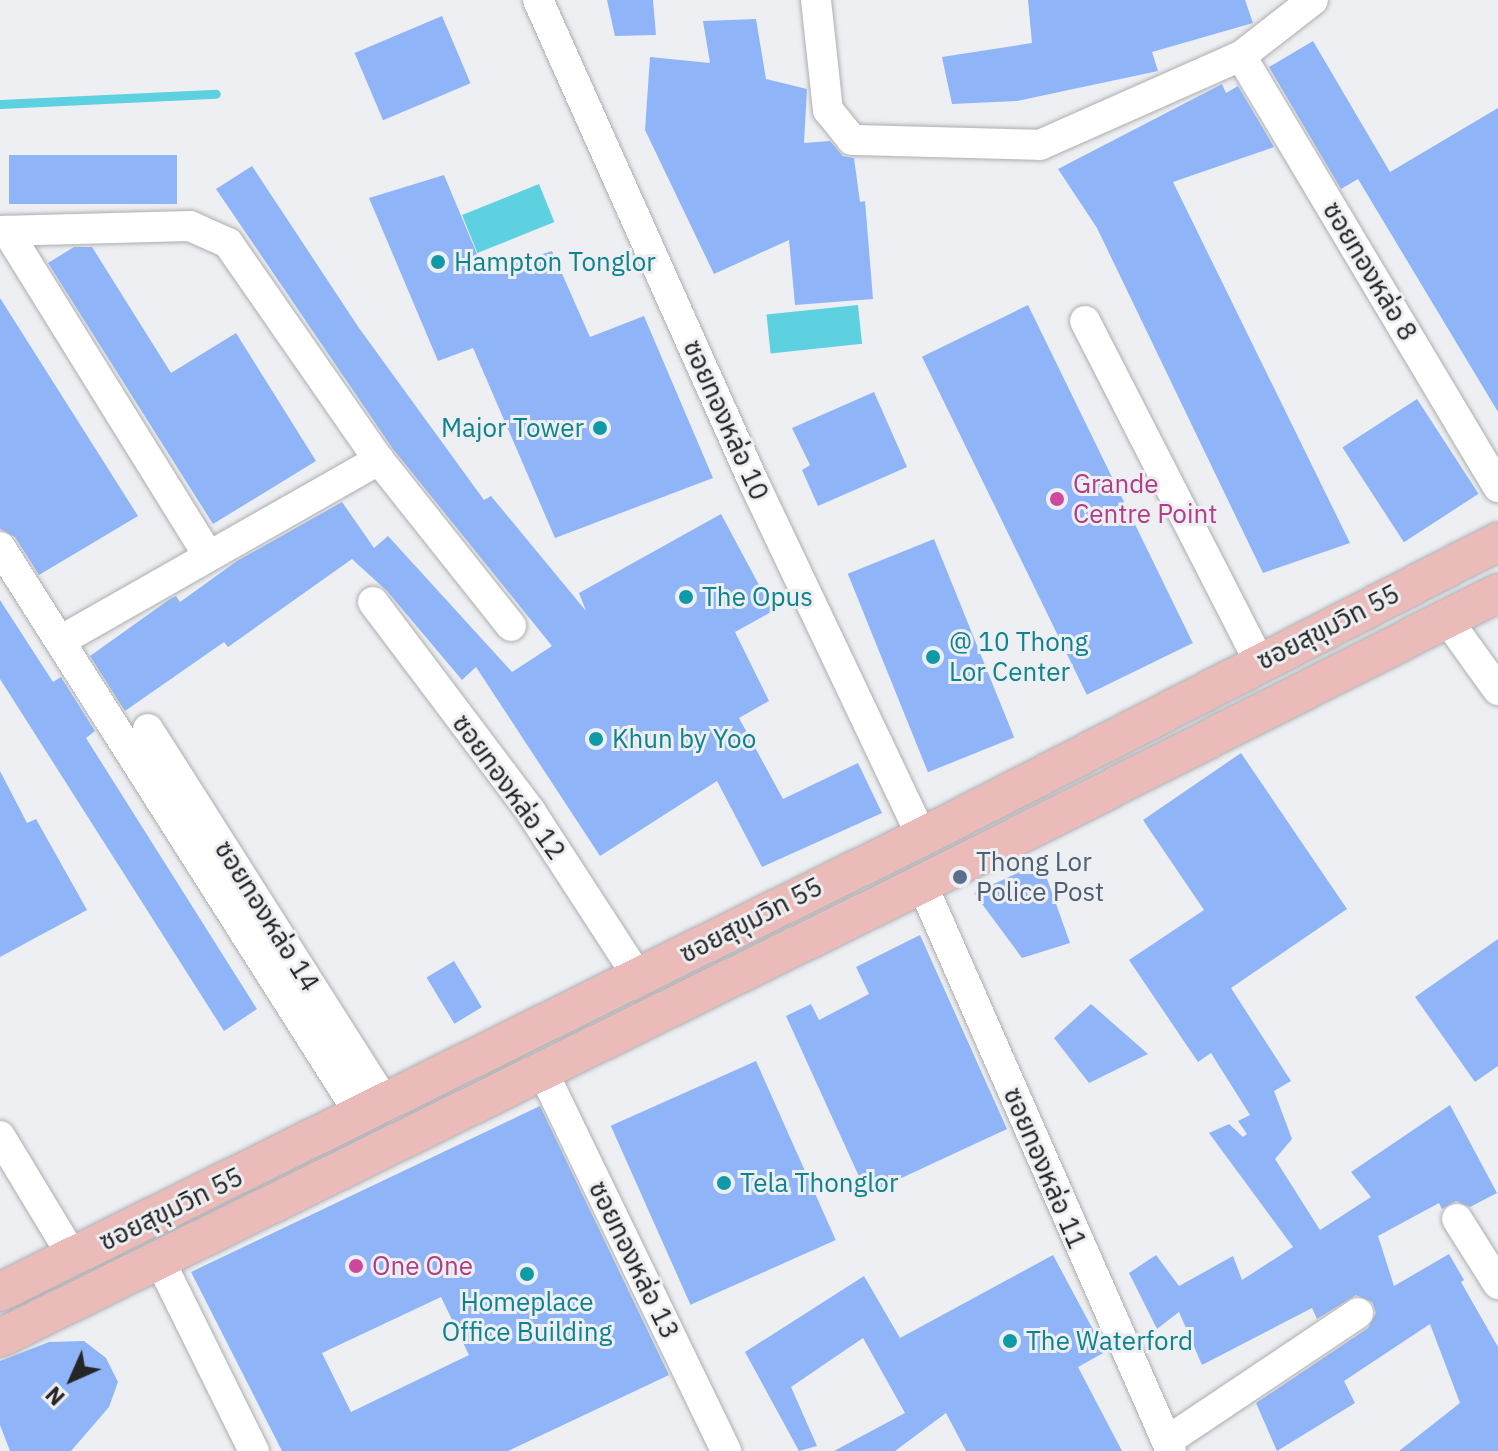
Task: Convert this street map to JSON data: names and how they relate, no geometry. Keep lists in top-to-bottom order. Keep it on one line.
{"streets":{"main road":["ซอยสุขุมวิท 55"],"street":["ซอยทองหล่อ 8","ซอยทองหล่อ 10","ซอยทองหล่อ 12","ซอยทองหล่อ 14","ซอยทองหล่อ 11","ซอยทองหล่อ 13"]},"crossings":[["ซอยทองหล่อ 10","ซอยสุขุมวิท 55"],["ซอยสุขุมวิท 55","ซอยทองหล่อ 12"],["ซอยสุขุมวิท 55","ซอยทองหล่อ 14"],["ซอยสุขุมวิท 55","ซอยทองหล่อ 11"],["ซอยสุขุมวิท 55","ซอยทองหล่อ 13"]],"places":["Hampton Tonglor","Major Tower","Grande Centre Point","The Opus","@ 10 Thong Lor Center","Khun by Yoo","Thong Lor Police Post","Tela Thonglor","One One","Homeplace Office Building","The Waterford"],"north":"bottom left"}
